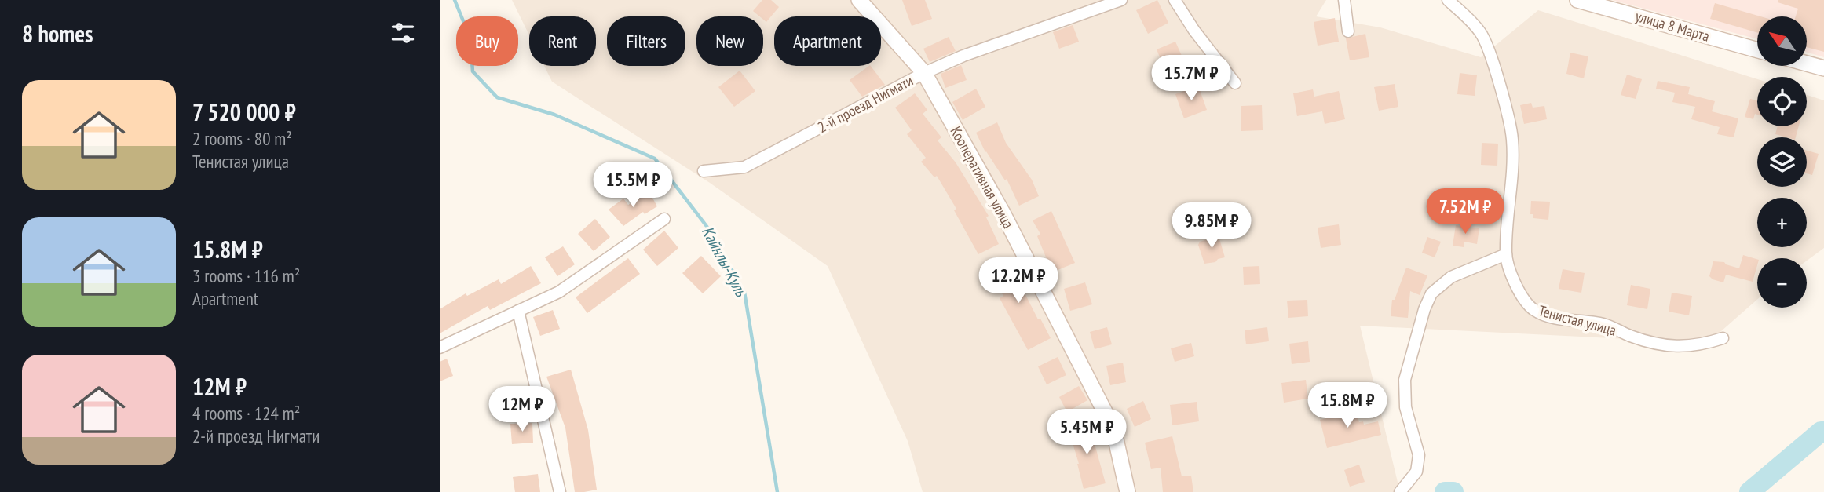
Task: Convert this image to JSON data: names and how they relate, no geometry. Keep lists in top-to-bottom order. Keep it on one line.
{"streets":{"main road":["улица 8 Марта","Кооперативная улица"],"street":["2-й проезд Нигмати","Тенистая улица"]},"crossings":[["2-й проезд Нигмати","Кооперативная улица"]],"water":["Кайнлы-Куль"],"north":"top left","page":{"heading":"8 homes","map_buttons":["+","−"],"chip":["Buy","Rent","Filters","New","Apartment"],"price":["15.7M ₽","15.5M ₽","7.52M ₽","9.85M ₽","12.2M ₽","15.8M ₽","12M ₽","5.45M ₽"],"list":[{"name":"7 520 000 ₽","note":"2 rooms · 80 m² · Тенистая улица"},{"name":"15.8M ₽","note":"3 rooms · 116 m² · Apartment"},{"name":"12M ₽","note":"4 rooms · 124 m² · 2-й проезд Нигмати"}]}}
